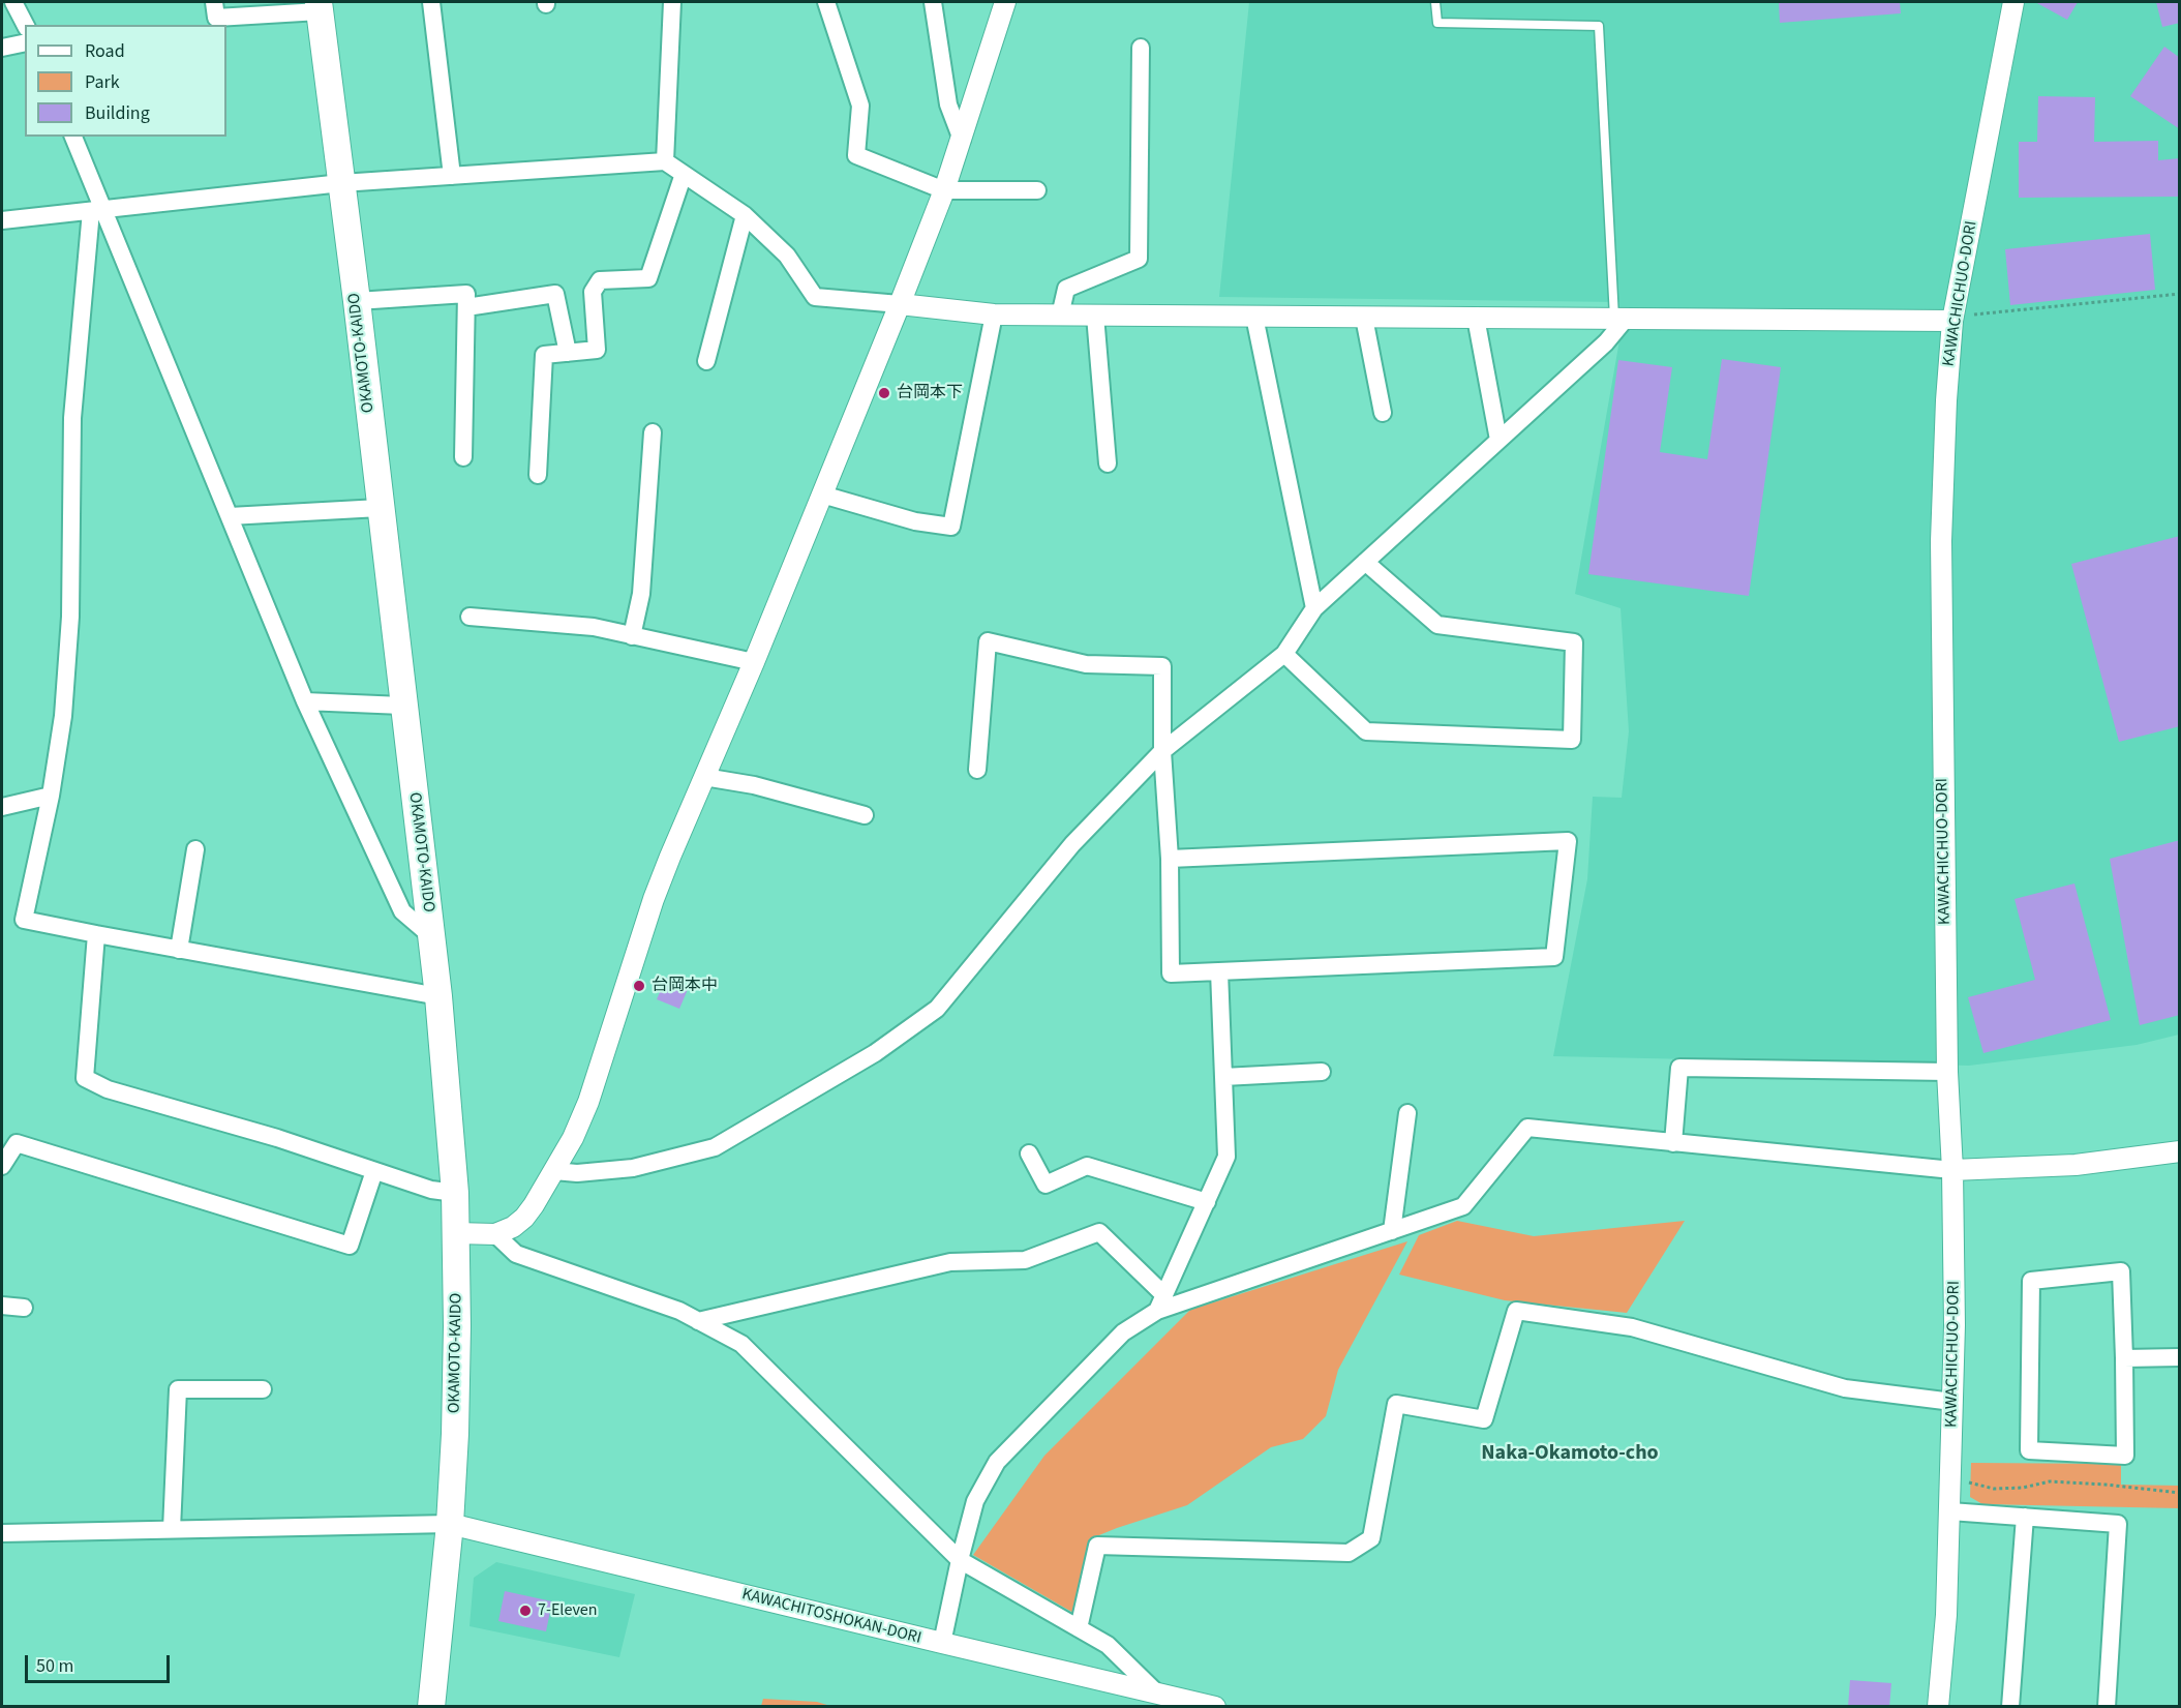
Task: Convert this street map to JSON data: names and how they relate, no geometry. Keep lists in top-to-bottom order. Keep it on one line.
{"streets":{"main road":["OKAMOTO-KAIDO"],"street":["KAWACHICHUO-DORI","KAWACHITOSHOKAN-DORI"]},"crossings":[["OKAMOTO-KAIDO","KAWACHITOSHOKAN-DORI"]],"districts":["Naka-Okamoto-cho"],"places":["台岡本下","台岡本中","7-Eleven"],"legend":["Road","Park","Building"],"scale_bar":"50 m"}
